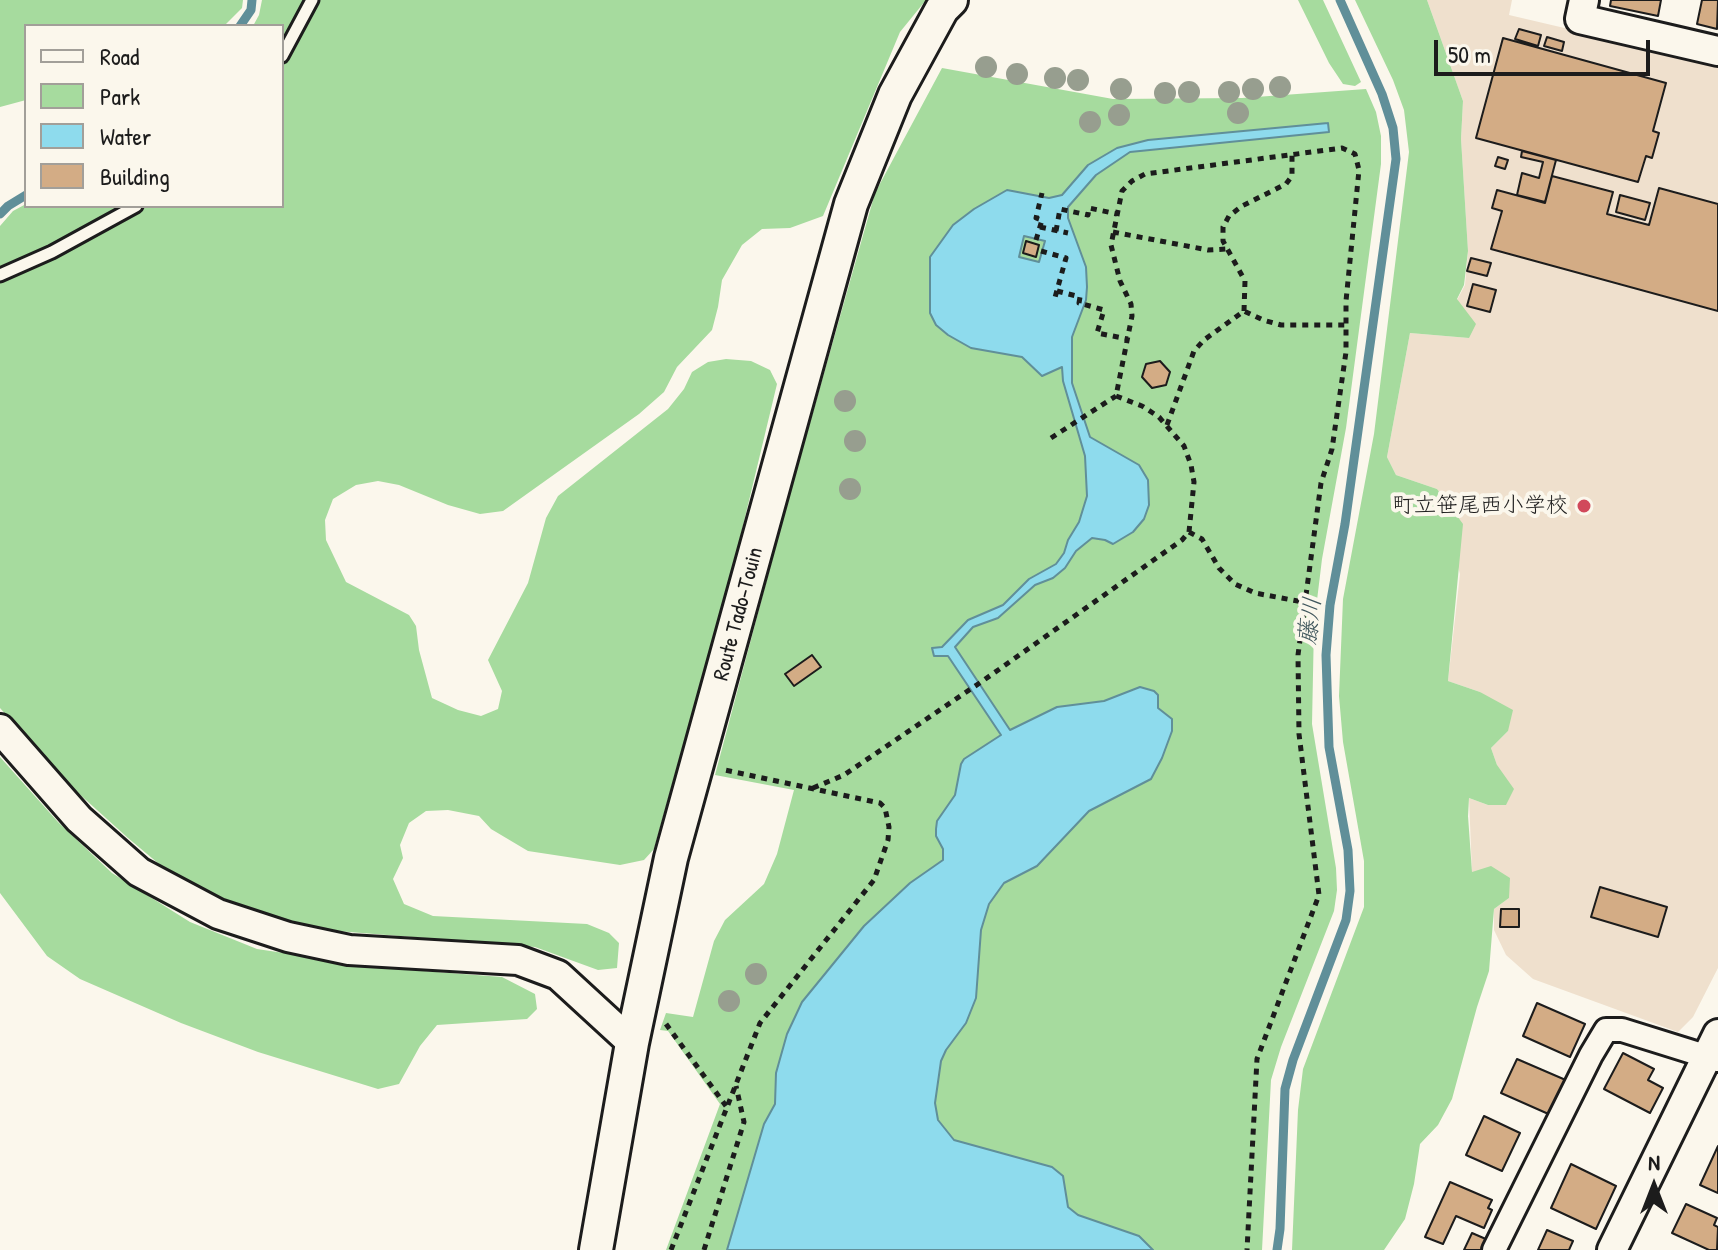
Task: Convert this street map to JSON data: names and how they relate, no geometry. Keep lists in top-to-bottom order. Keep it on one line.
{"streets":{"main road":["Route Tado-Touin"]},"water":["藤川"],"places":["町立笹尾西小学校"],"legend":["Road","Park","Water","Building"],"scale_bar":"50 m","north":"top"}
